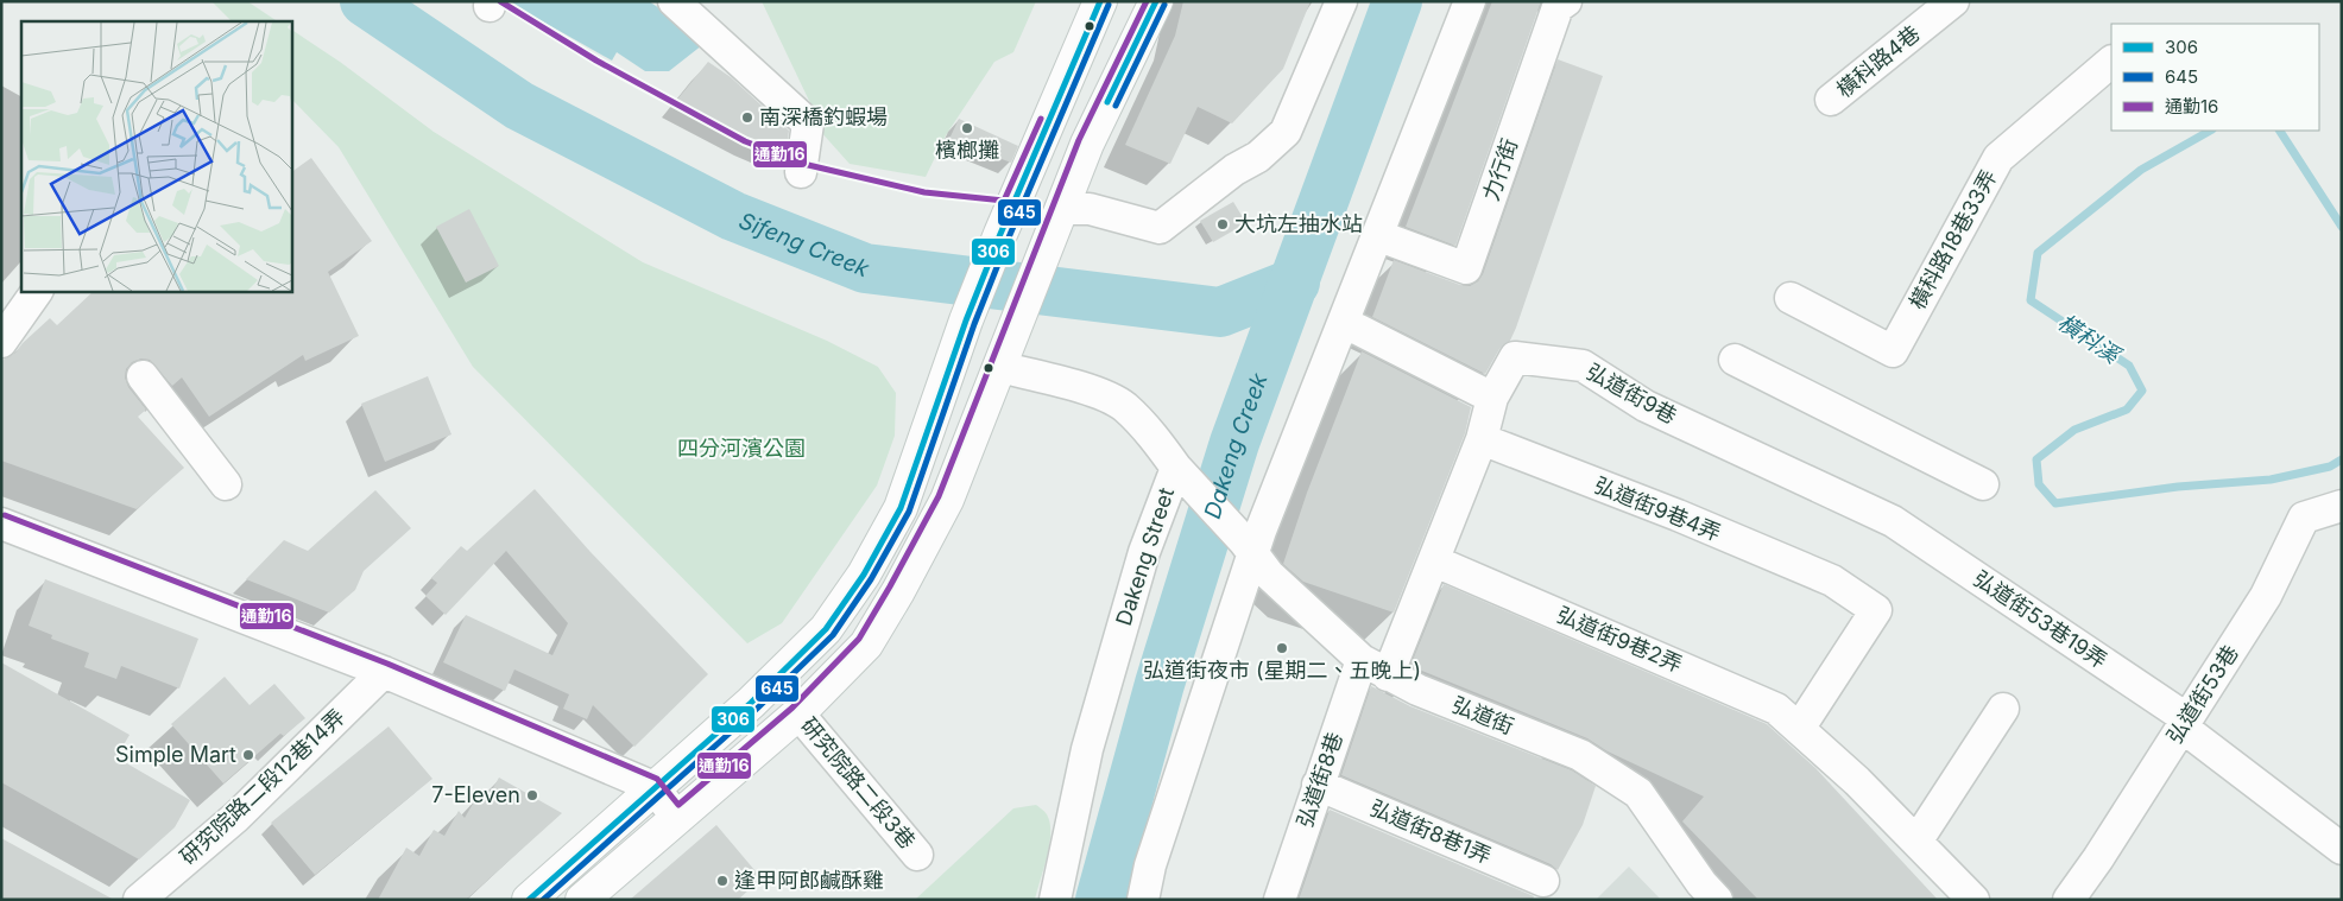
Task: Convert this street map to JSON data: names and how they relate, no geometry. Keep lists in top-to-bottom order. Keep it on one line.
{"streets":{"main road":["Dakeng Street"],"street":["橫科路4巷","力行街","橫科路18巷33弄","弘道街9巷","弘道街9巷4弄","弘道街53巷19弄","弘道街9巷2弄","弘道街53巷","弘道街","弘道街8巷","研究院路二段3巷","研究院路二段12巷14弄","弘道街8巷1弄"]},"crossings":[["弘道街9巷","弘道街9巷4弄"],["弘道街9巷","弘道街53巷19弄"],["弘道街9巷","弘道街9巷2弄"],["弘道街9巷","弘道街"],["弘道街9巷","弘道街8巷"],["弘道街9巷4弄","弘道街9巷2弄"],["Dakeng Street","弘道街"],["弘道街53巷19弄","弘道街53巷"],["弘道街","弘道街8巷"],["弘道街8巷","弘道街8巷1弄"]],"water":["Sifeng Creek","橫科溪","Dakeng Creek"],"parks":["四分河濱公園"],"places":["南深橋釣蝦場","檳榔攤","大坑左抽水站","弘道街夜市 (星期二、五晚上)","Simple Mart","7-Eleven","逢甲阿郎鹹酥雞"],"lines":["transit line 306","transit line 通勤16","transit line 645"],"legend":["306","645","通勤16"]}
